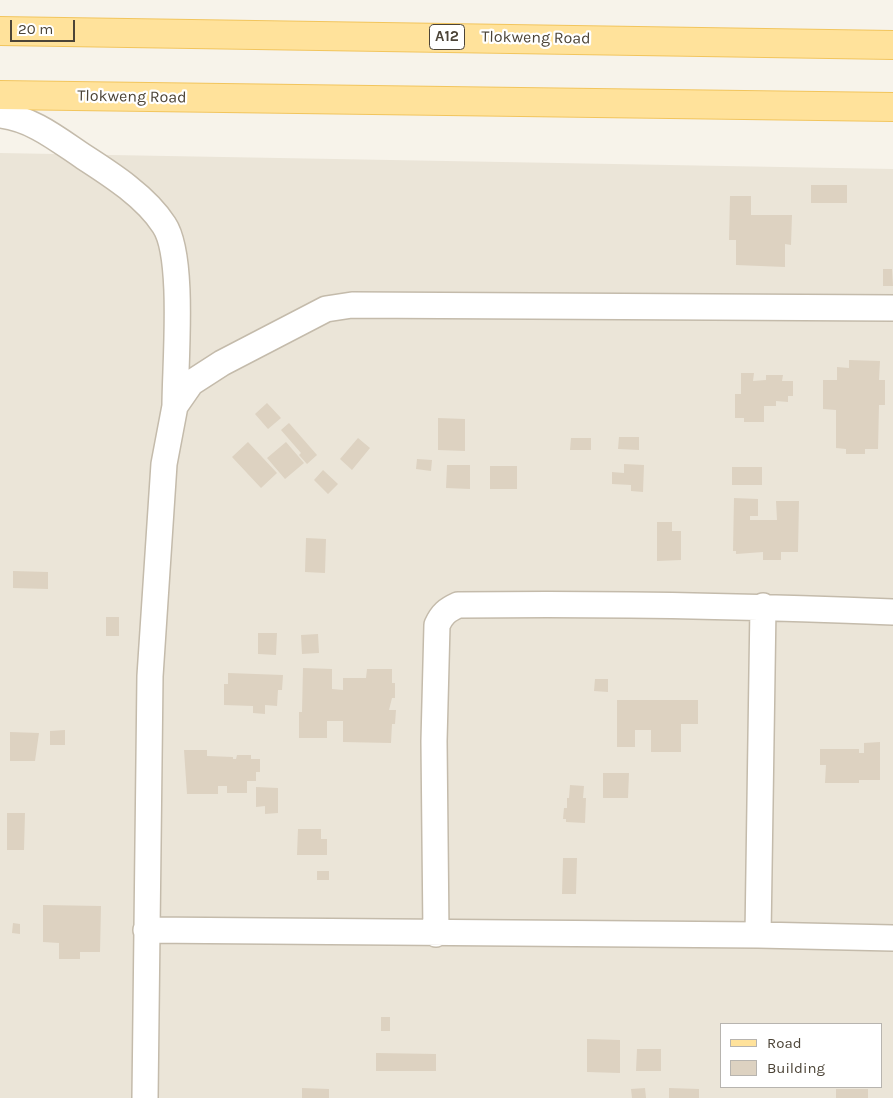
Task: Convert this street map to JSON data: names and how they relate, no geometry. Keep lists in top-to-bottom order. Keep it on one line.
{"streets":{"main road":["A12","Tlokweng Road"]},"legend":["Road","Building"],"scale_bar":"20 m"}
